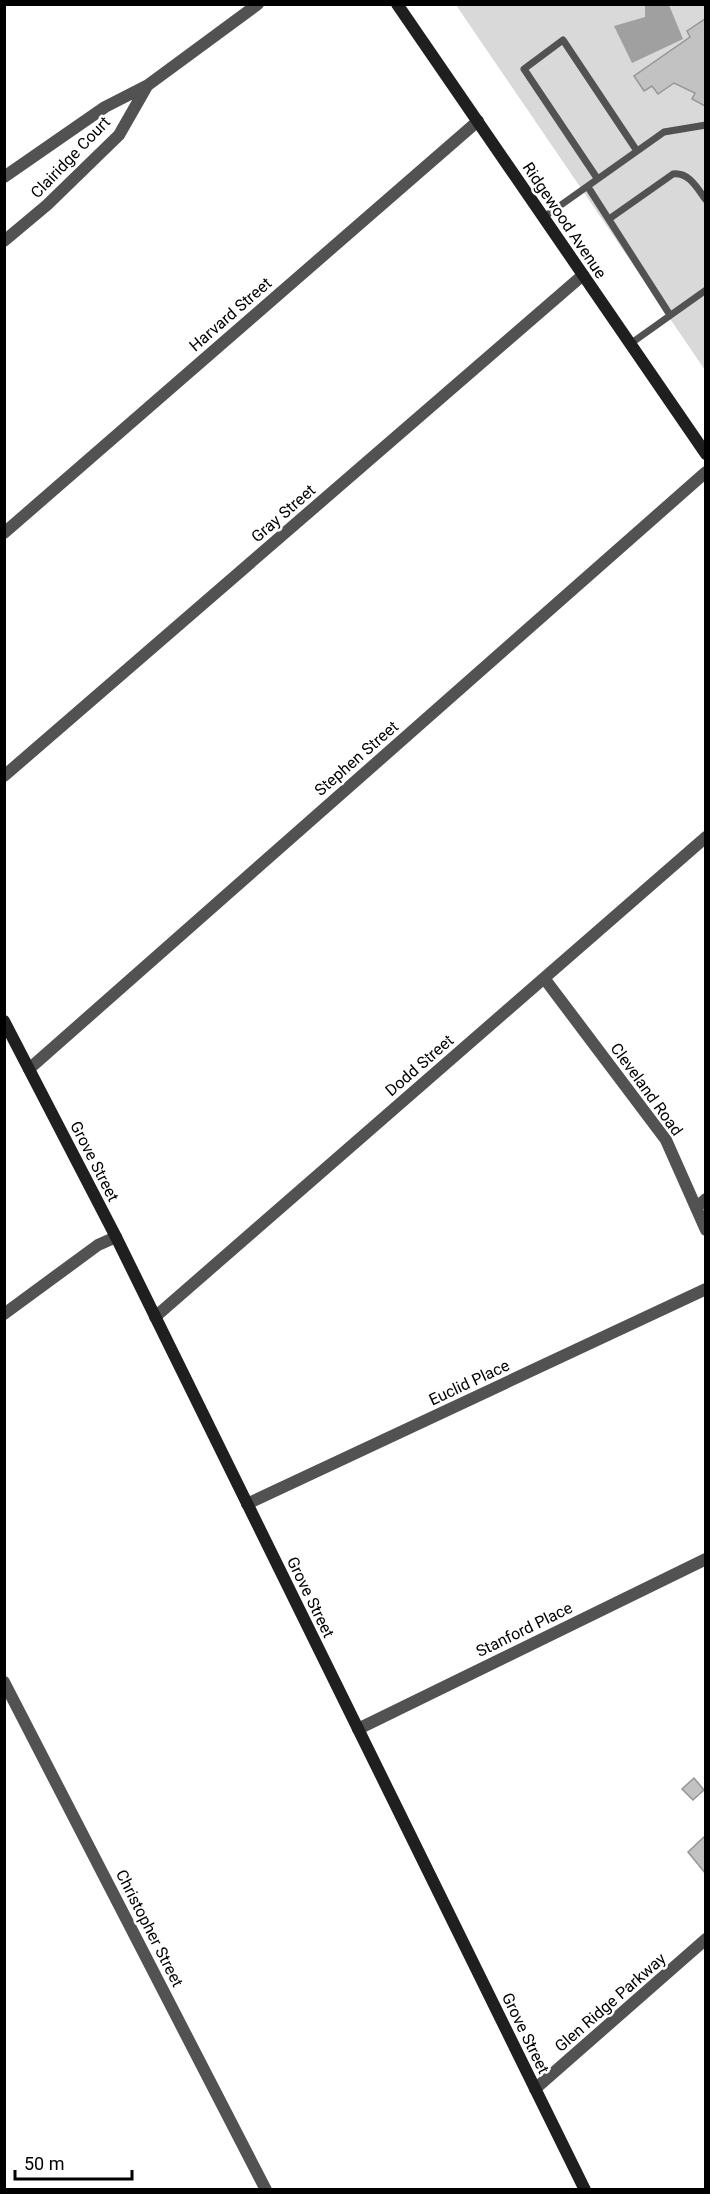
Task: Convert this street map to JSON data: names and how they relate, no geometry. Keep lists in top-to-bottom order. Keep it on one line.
{"streets":{"main road":["Ridgewood Avenue","Grove Street"],"street":["Clairidge Court","Harvard Street","Gray Street","Stephen Street","Dodd Street","Cleveland Road","Euclid Place","Stanford Place","Christopher Street","Glen Ridge Parkway"]},"crossings":[["Ridgewood Avenue","Harvard Street"],["Ridgewood Avenue","Gray Street"],["Stephen Street","Grove Street"],["Dodd Street","Cleveland Road"],["Dodd Street","Grove Street"],["Grove Street","Euclid Place"],["Grove Street","Stanford Place"],["Grove Street","Glen Ridge Parkway"]],"scale_bar":"50 m"}
